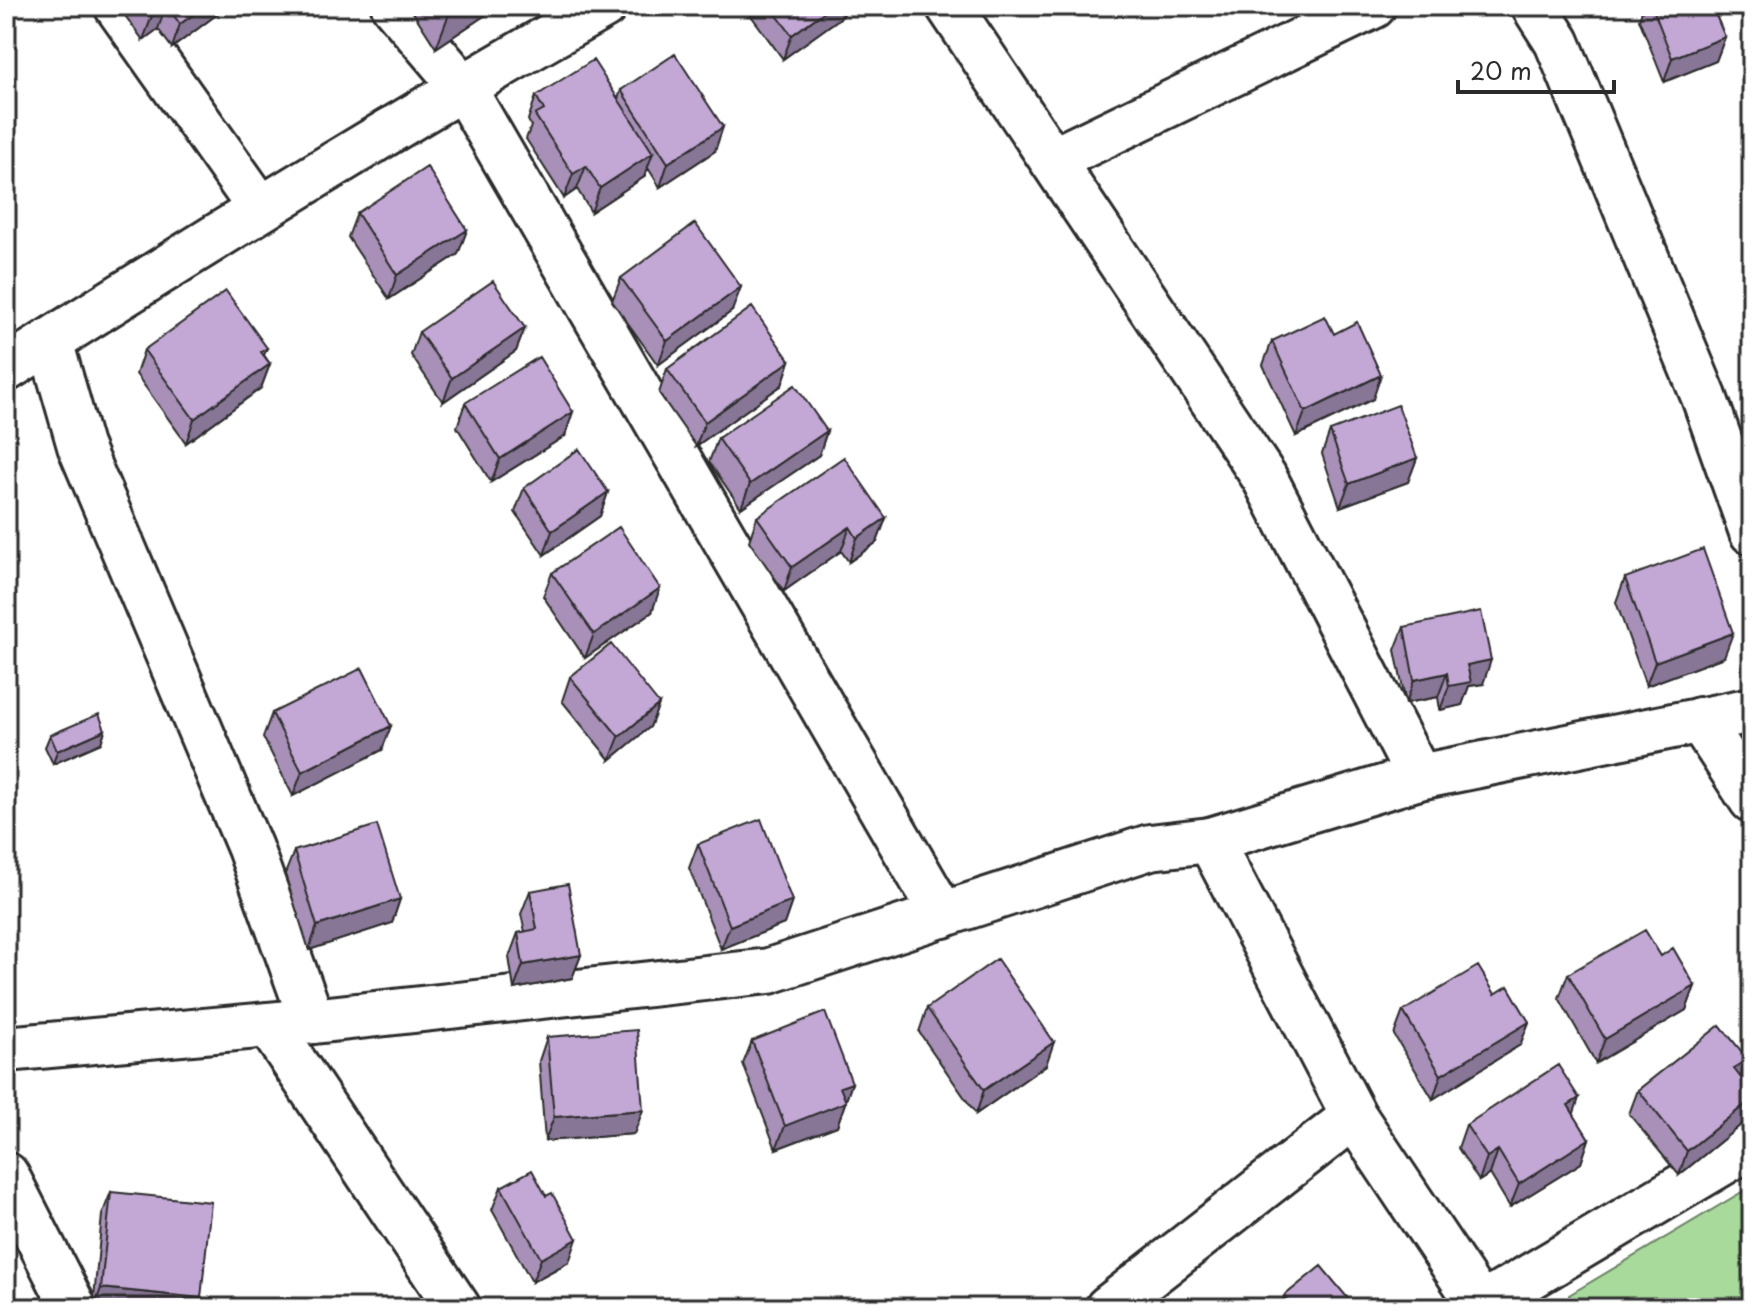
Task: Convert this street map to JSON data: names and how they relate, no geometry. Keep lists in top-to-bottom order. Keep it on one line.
{"scale_bar":"20 m"}
